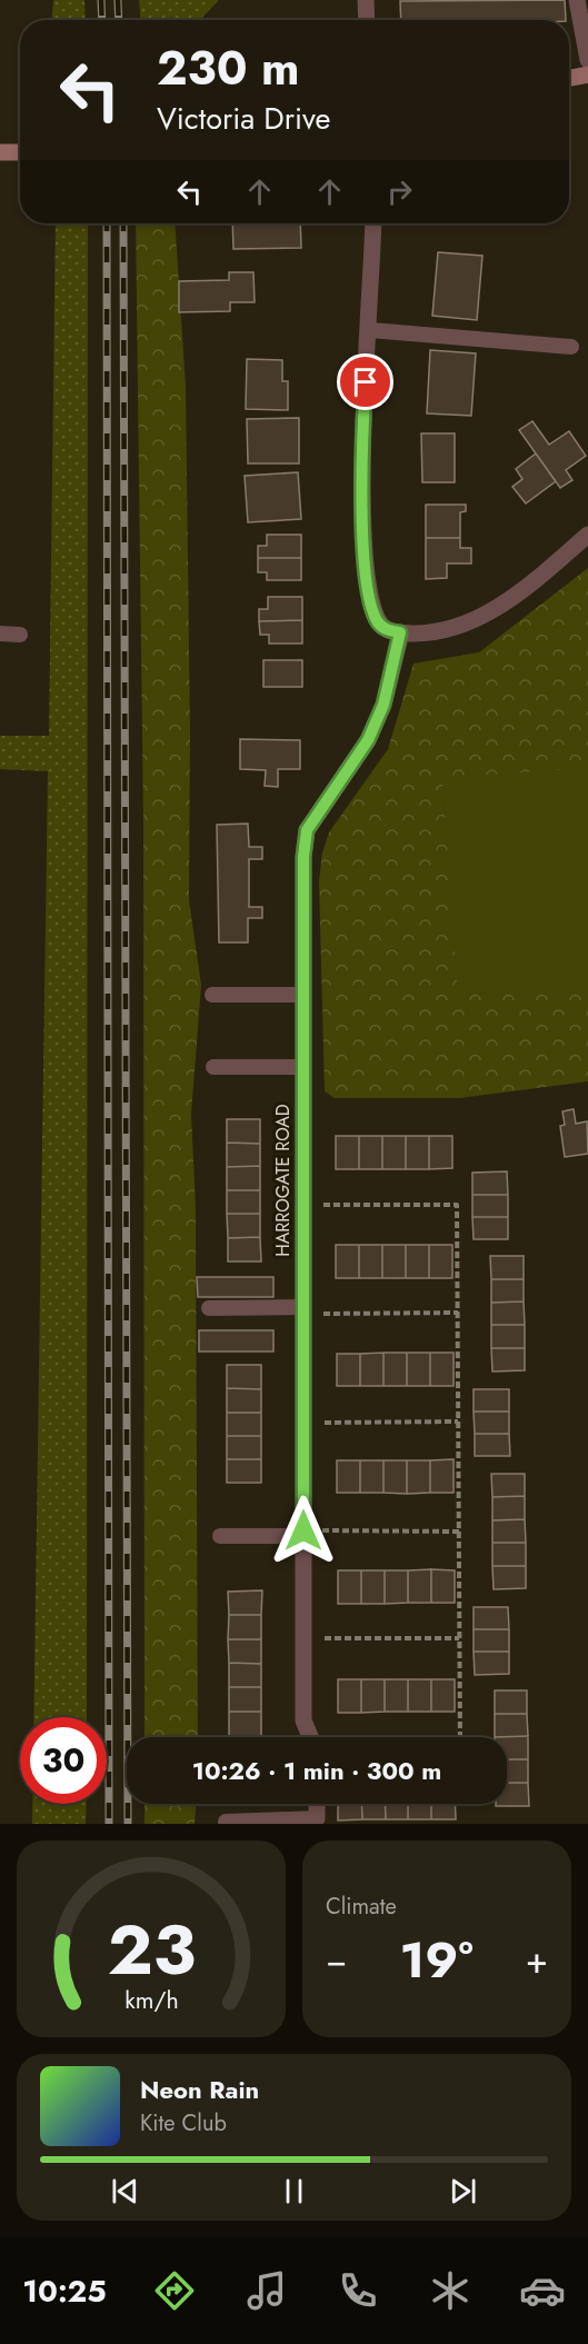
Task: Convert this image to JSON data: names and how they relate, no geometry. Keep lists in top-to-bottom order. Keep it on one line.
{"streets":{"street":["HARROGATE ROAD"]},"page":{"turn":["230 m","Victoria Drive"],"limit":"30","trip":"10:26 · 1 min · 300 m","tile":"Climate","heat":["−","19°","+"],"song":["Neon Rain","Kite Club"],"tabs":"10:25","gauge":["23","km/h"]}}
